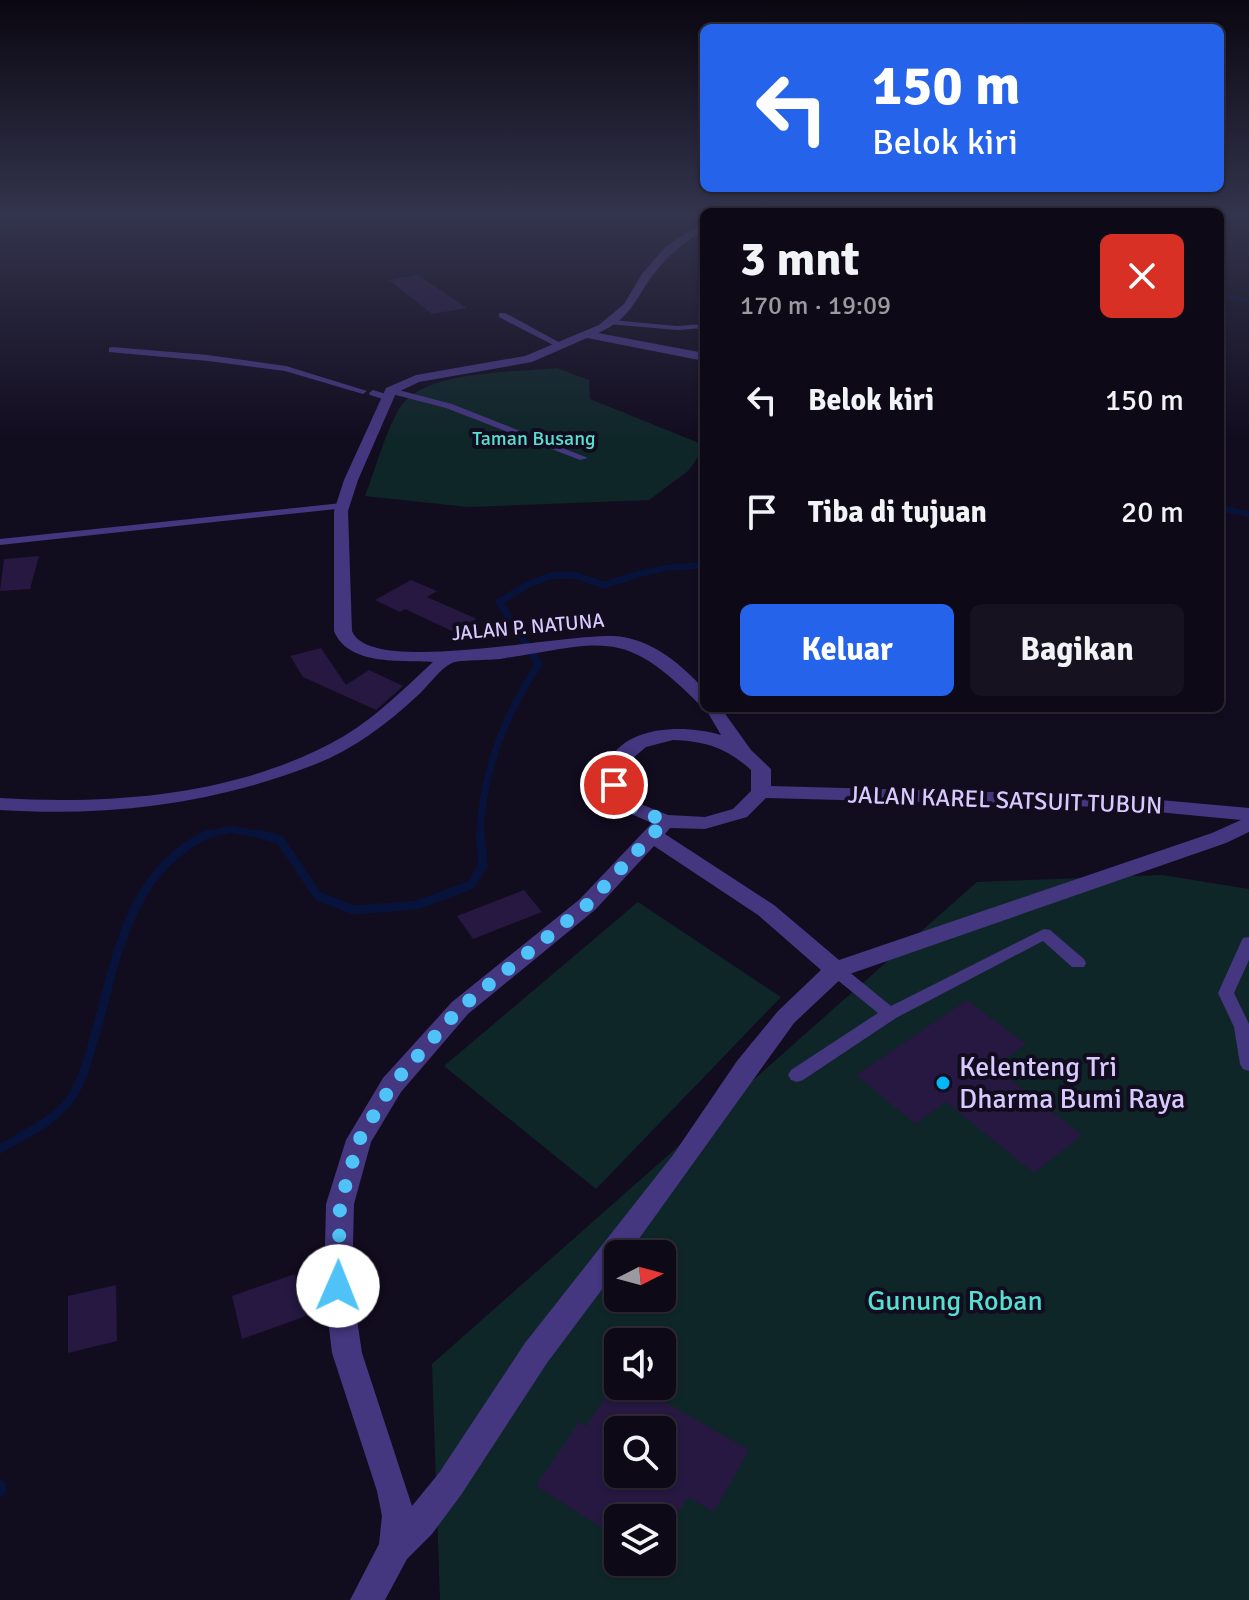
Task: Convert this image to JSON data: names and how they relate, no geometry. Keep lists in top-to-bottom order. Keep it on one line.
{"streets":{"street":["JALAN P. NATUNA","JALAN KAREL SATSUIT TUBUN"]},"parks":["Taman Busang","Gunung Roban"],"places":["Kelenteng Tri Dharma Bumi Raya"],"north":"right","page":{"turn":["150 m","Belok kiri"],"heading":["3 mnt","170 m · 19:09"],"list":[{"name":"Belok kiri","value":"150 m"},{"name":"Tiba di tujuan","value":"20 m"}],"buttons":["Keluar","Bagikan"]}}
